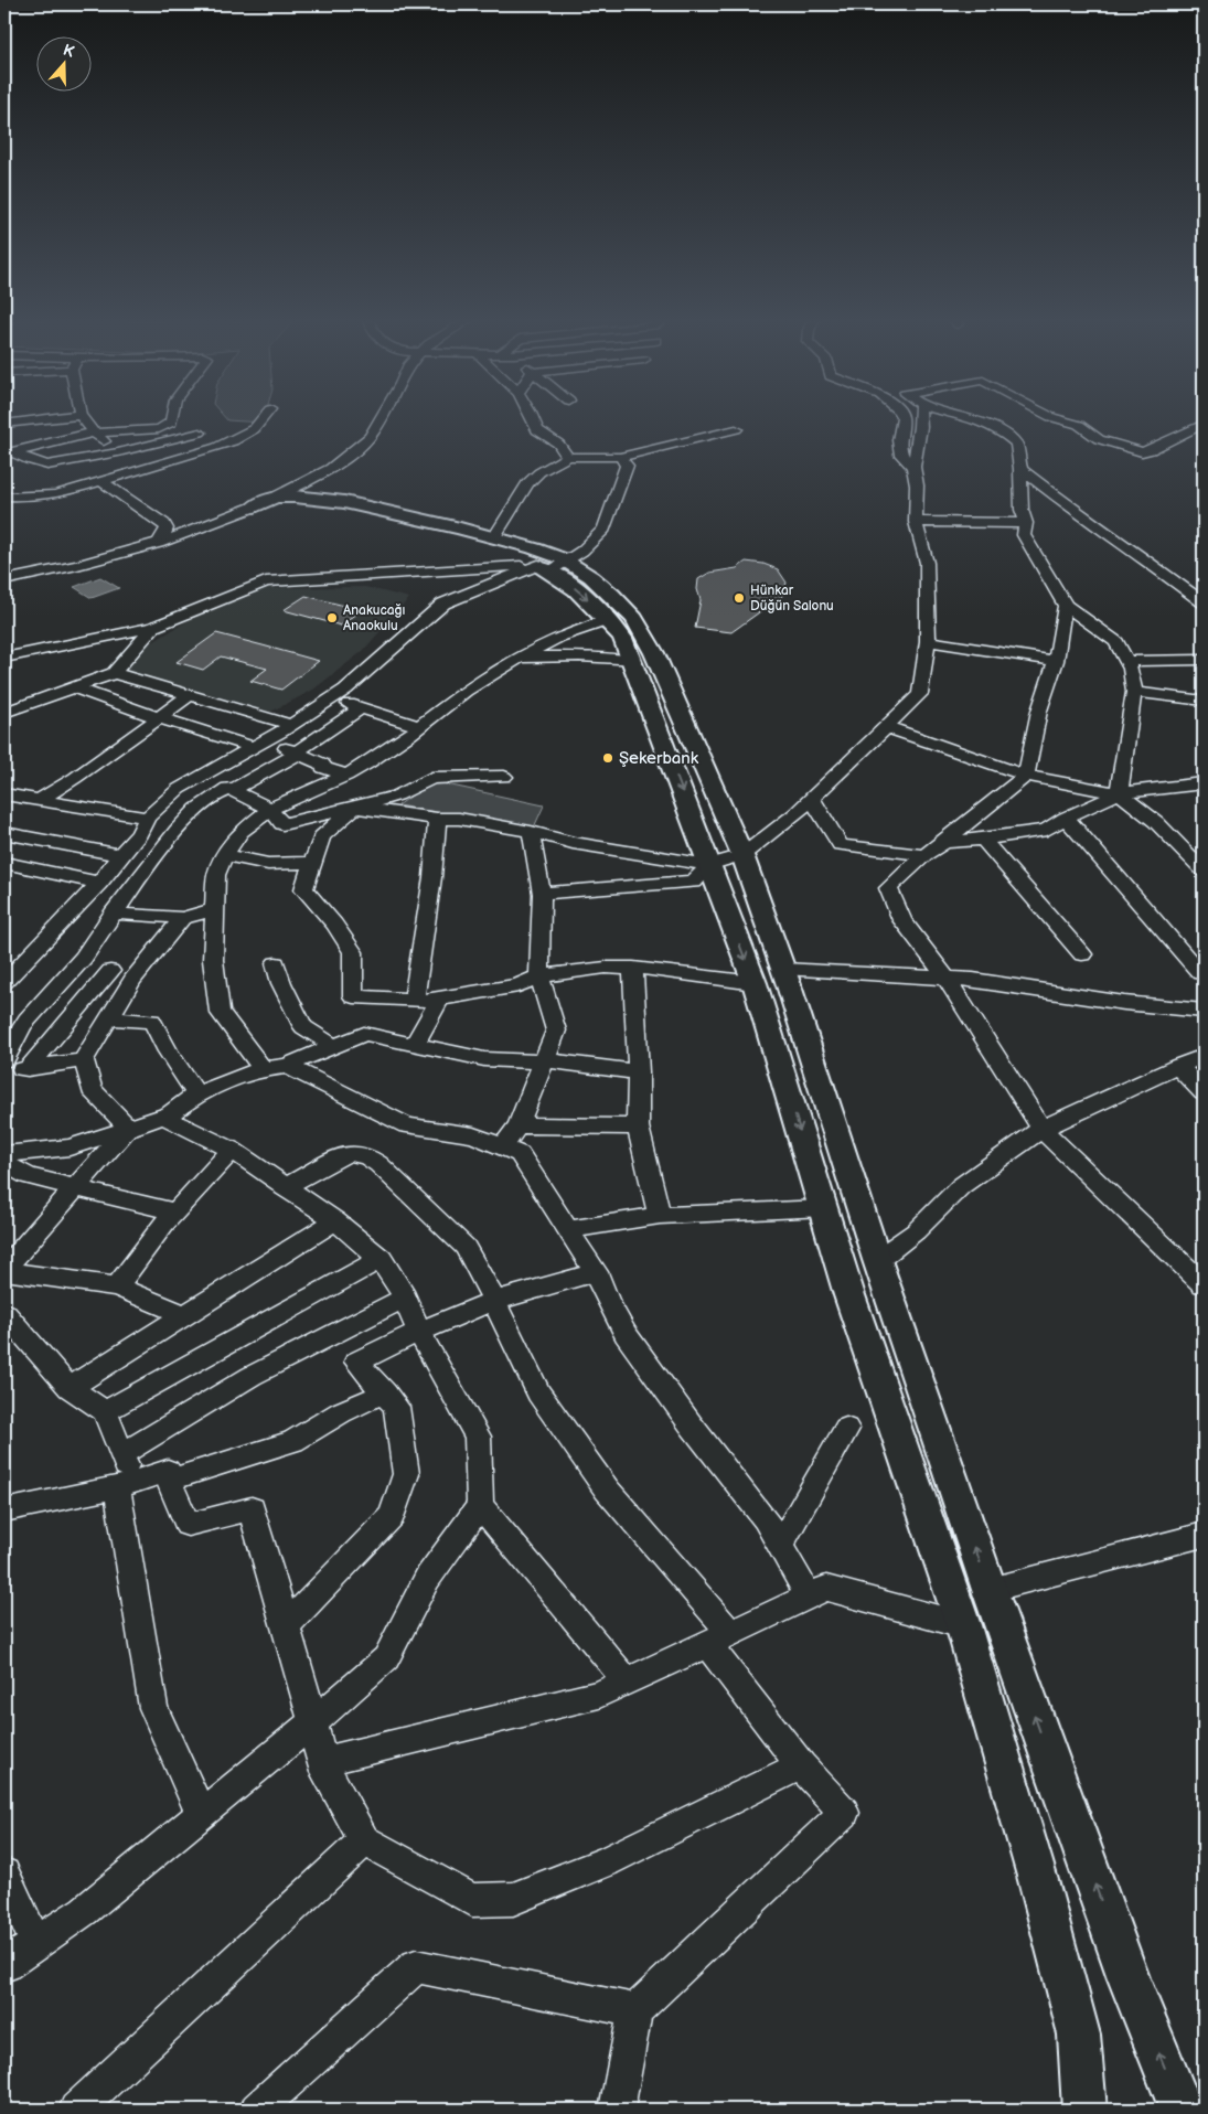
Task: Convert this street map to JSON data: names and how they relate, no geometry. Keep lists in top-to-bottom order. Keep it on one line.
{"places":["Hünkar Düğün Salonu","Anakucağı Anaokulu","Şekerbank"],"north":"top"}
